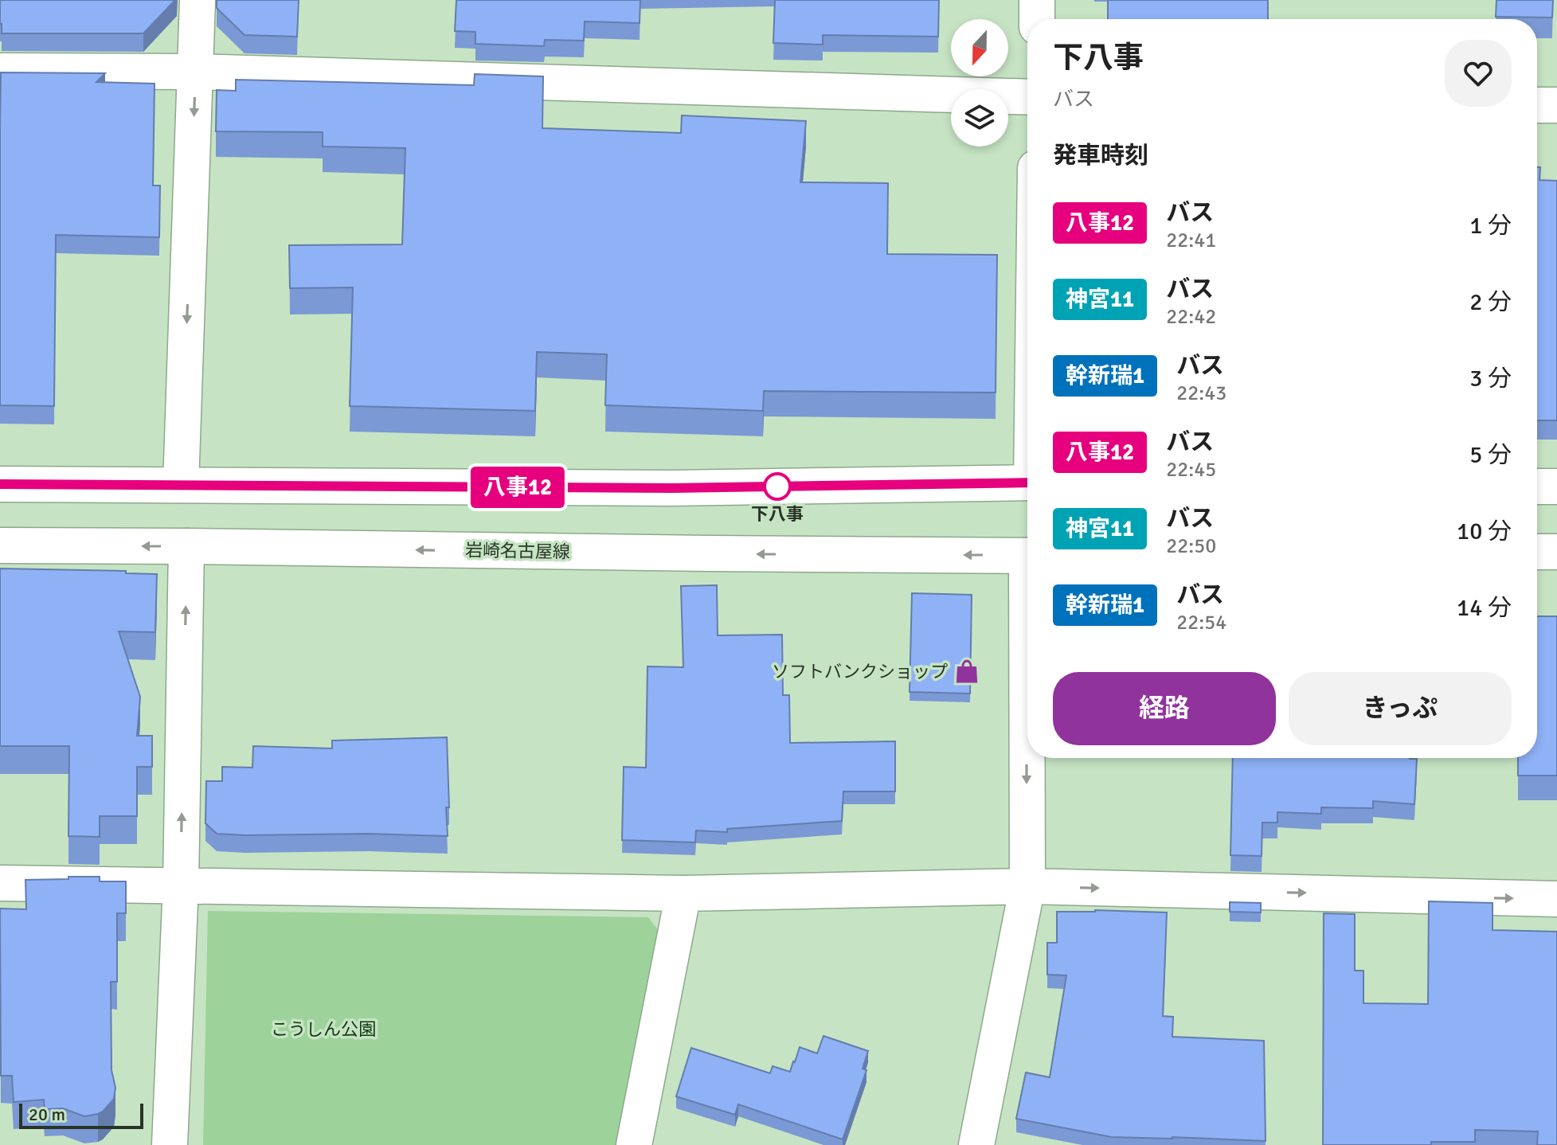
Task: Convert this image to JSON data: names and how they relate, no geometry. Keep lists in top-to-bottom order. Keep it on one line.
{"streets":{"street":["岩崎名古屋線"]},"parks":["こうしん公園"],"places":{"other":["下八事"],"shop":["ソフトバンクショップ"]},"lines":["bus line 八事12"],"scale_bar":"20 m","north":"bottom","page":{"on_map":"八事12","heading":[["下八事","バス"],"発車時刻"],"list":[{"mark":"八事12","name":"バス","note":"22:41","value":"1 分"},{"mark":"神宮11","name":"バス","note":"22:42","value":"2 分"},{"mark":"幹新瑞1","name":"バス","note":"22:43","value":"3 分"},{"mark":"八事12","name":"バス","note":"22:45","value":"5 分"},{"mark":"神宮11","name":"バス","note":"22:50","value":"10 分"},{"mark":"幹新瑞1","name":"バス","note":"22:54","value":"14 分"}],"buttons":["経路","きっぷ"],"scale":"20 m"}}
